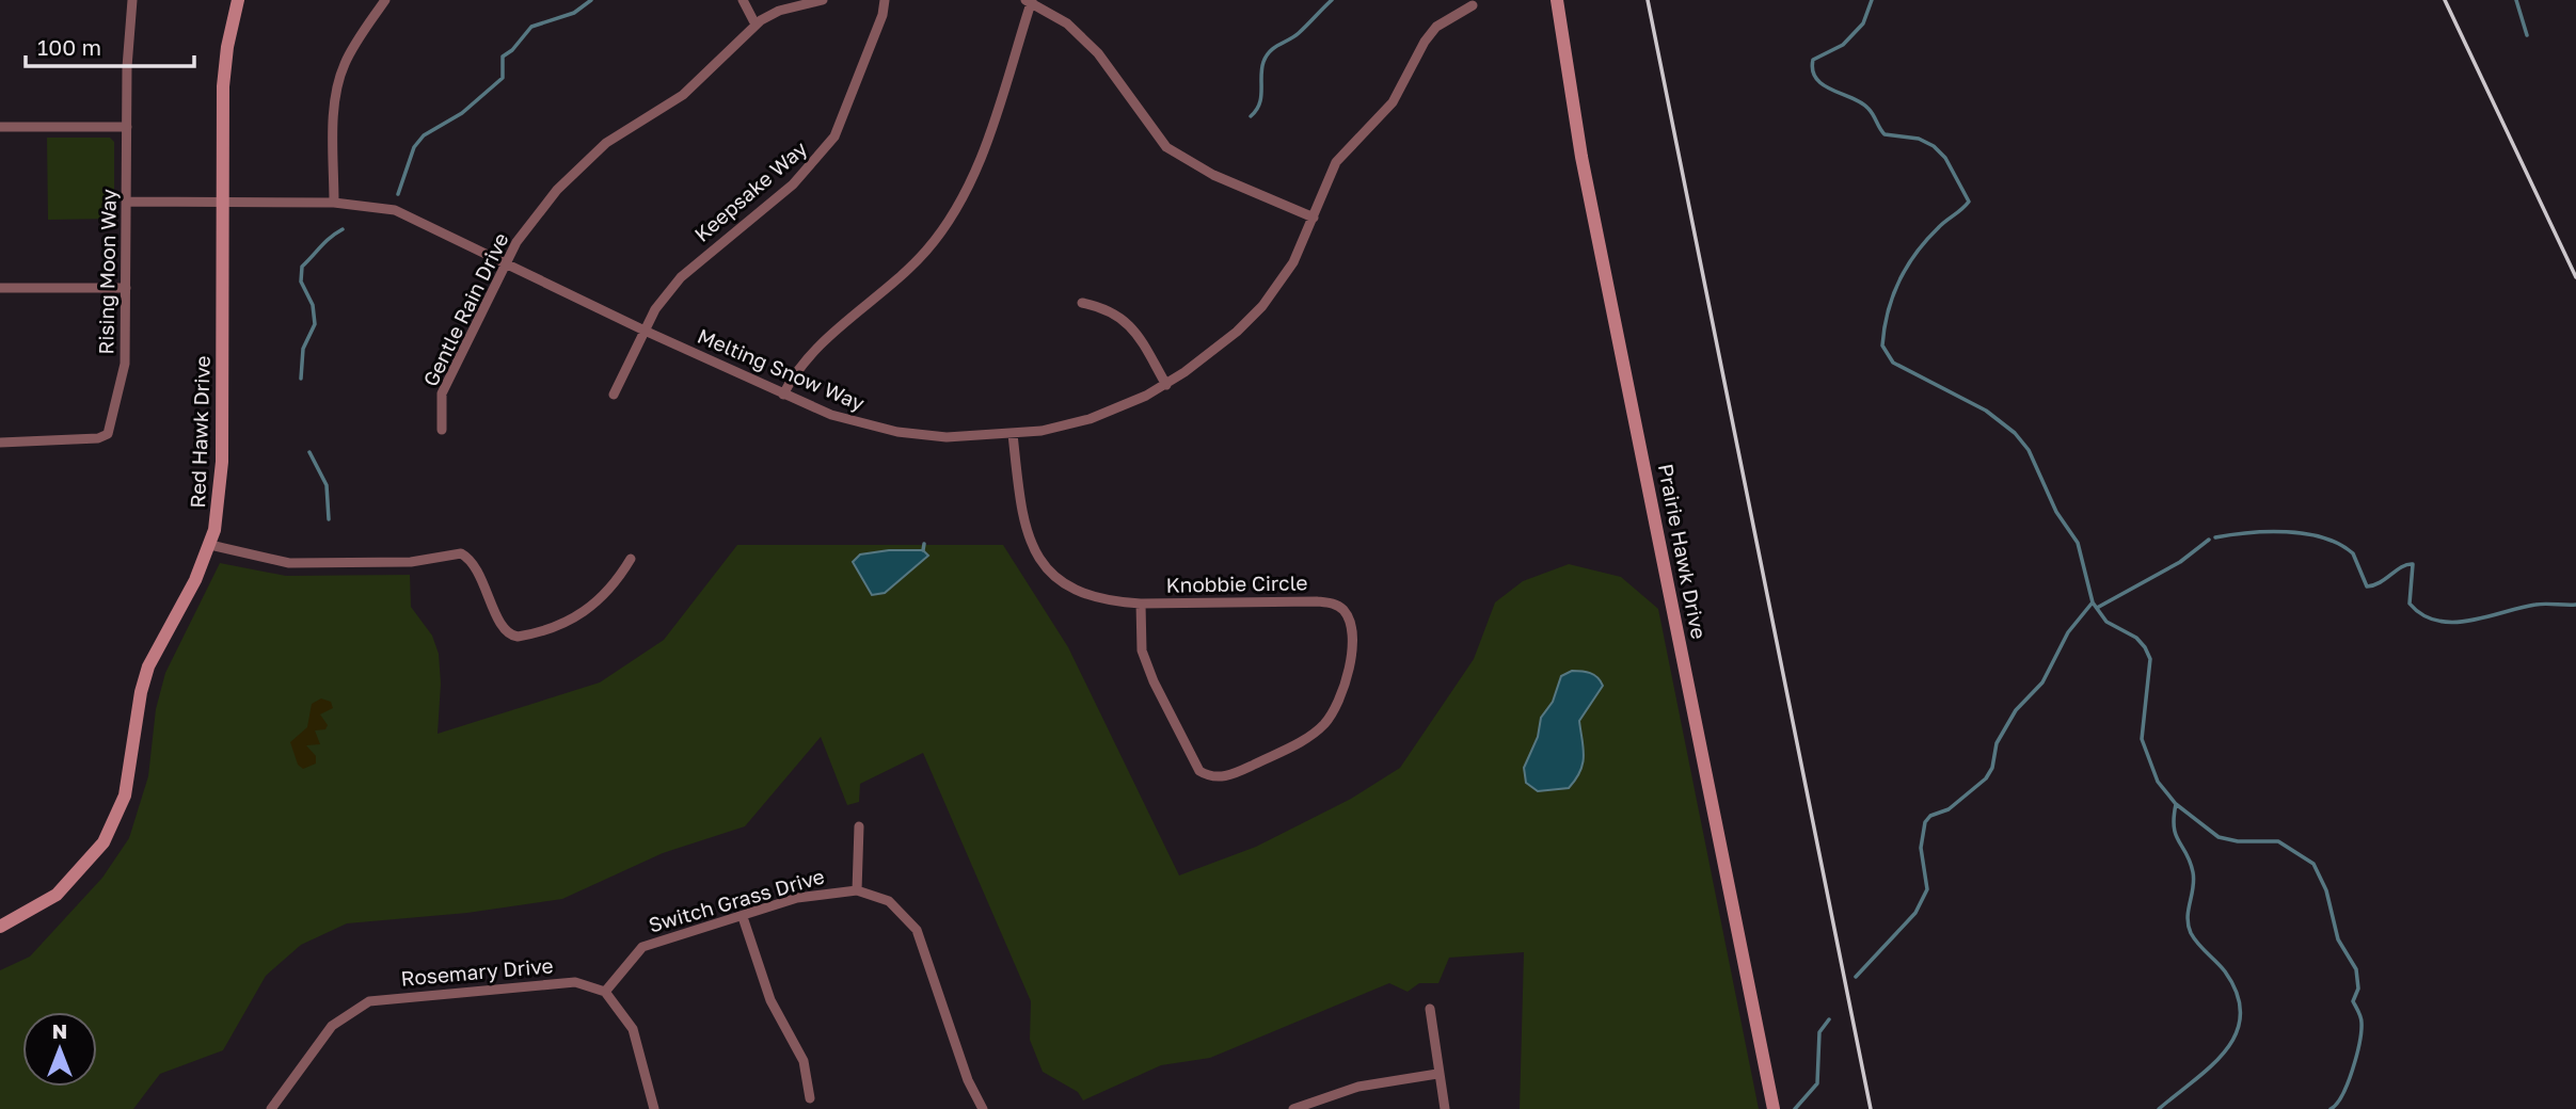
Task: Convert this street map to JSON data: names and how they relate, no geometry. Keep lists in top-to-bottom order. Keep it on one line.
{"streets":{"street":["Keepsake Way","Rising Moon Way","Gentle Rain Drive","Melting Snow Way","Red Hawk Drive","Prairie Hawk Drive","Knobbie Circle","Switch Grass Drive","Rosemary Drive"]},"crossings":[["Keepsake Way","Melting Snow Way"],["Rising Moon Way","Melting Snow Way"],["Gentle Rain Drive","Melting Snow Way"],["Melting Snow Way","Red Hawk Drive"],["Switch Grass Drive","Rosemary Drive"]],"scale_bar":"100 m","north":"top"}
